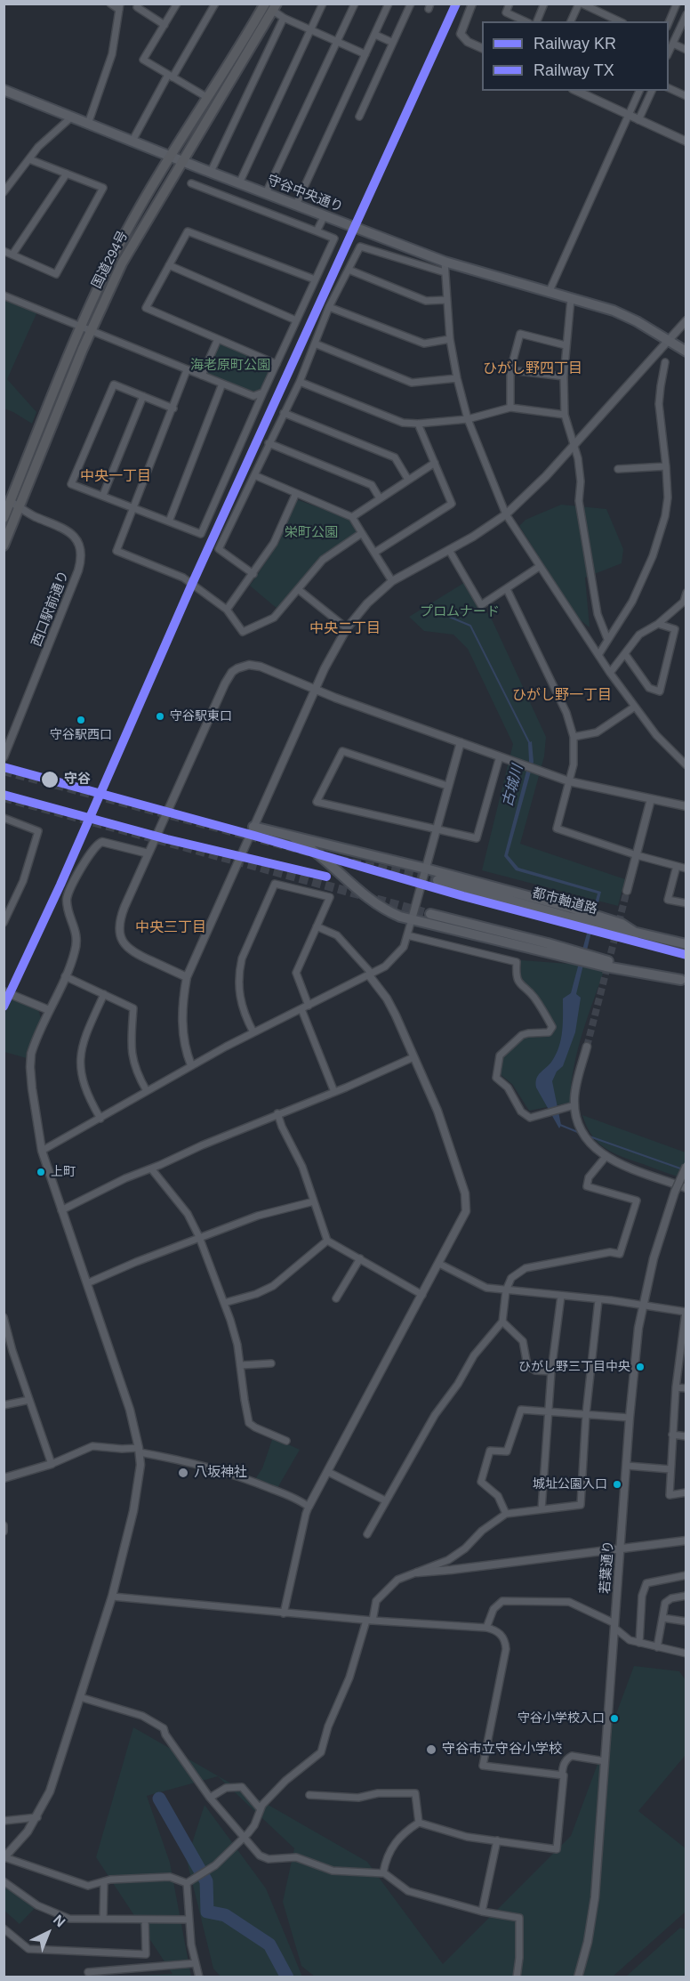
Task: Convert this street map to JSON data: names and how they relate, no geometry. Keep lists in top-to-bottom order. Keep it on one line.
{"streets":{"highway":["国道294号"],"main road":["守谷中央通り","都市軸道路"],"street":["西口駅前通り","若葉通り"]},"crossings":[["守谷中央通り","国道294号"],["国道294号","西口駅前通り"]],"districts":["ひがし野四丁目","中央一丁目","中央二丁目","ひがし野一丁目","中央三丁目"],"water":["古城川"],"parks":["海老原町公園","栄町公園","プロムナード"],"places":["守谷駅東口","守谷駅西口","守谷","上町","ひがし野三丁目中央","八坂神社","城址公園入口","守谷小学校入口","守谷市立守谷小学校"],"lines":["rail line KR","rail line TX"],"legend":["Railway KR","Railway TX"],"north":"top right"}
